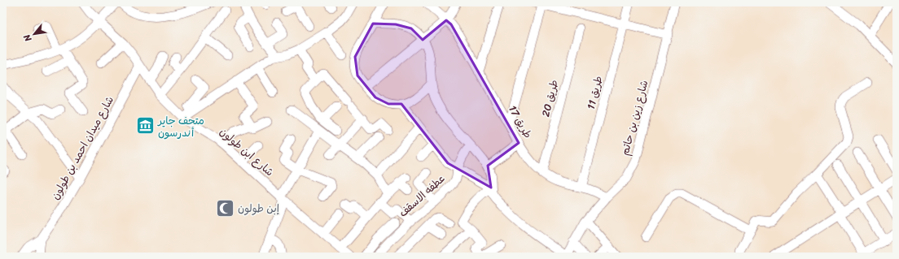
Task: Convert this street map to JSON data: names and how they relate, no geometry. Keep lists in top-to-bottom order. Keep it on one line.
{"streets":{"street":["طريق 11","طريق 20","شارع زين بن حاتم","طريق 17","شارع ميدان احمد بن طولون","شارع ابن طولون","عطفه الاسقف"]},"crossings":[["طريق 11","طريق 17"],["طريق 20","طريق 17"],["شارع زين بن حاتم","طريق 17"],["شارع ميدان احمد بن طولون","شارع ابن طولون"]],"places":{"museum":["متحف جاير أندرسون"],"mosque":["إبن طولون"]},"north":"bottom left"}
